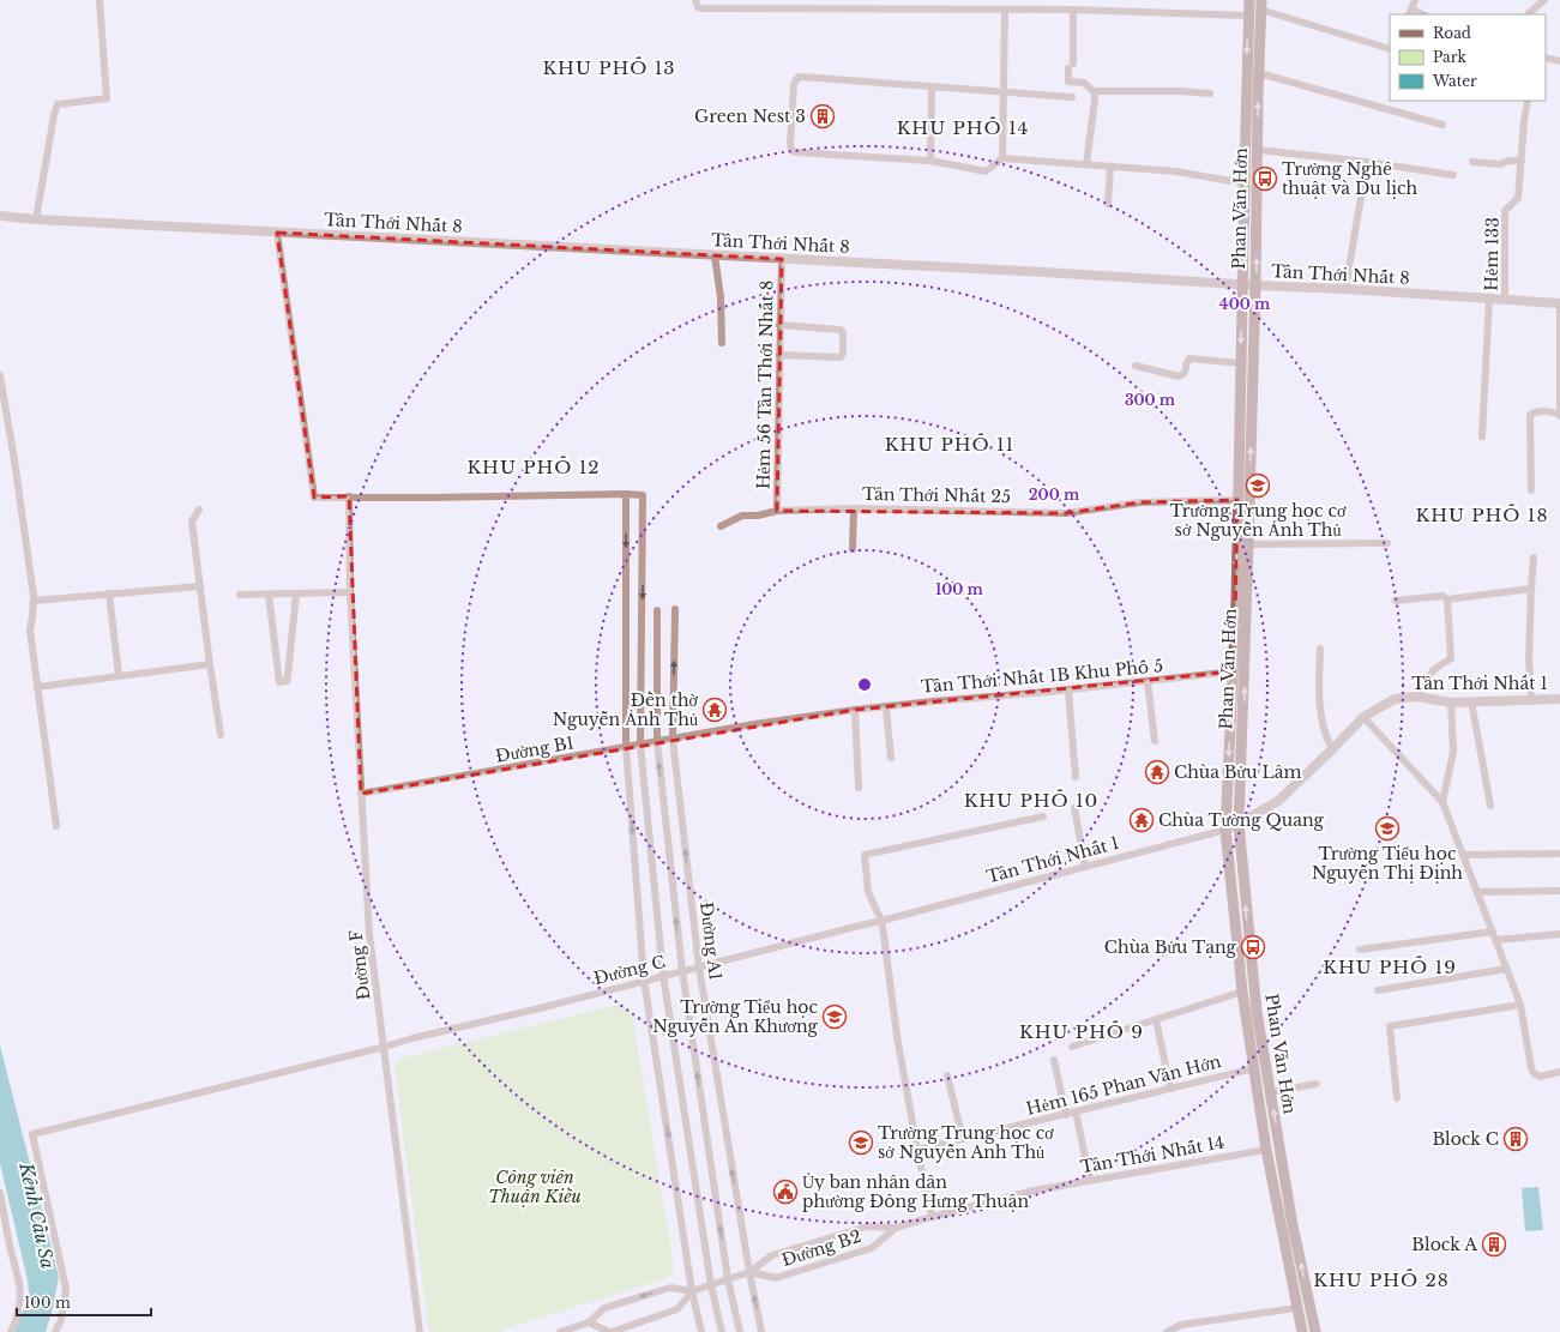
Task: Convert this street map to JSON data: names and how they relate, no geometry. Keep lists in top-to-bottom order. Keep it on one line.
{"streets":{"main road":["Phan Văn Hớn"],"street":["Tân Thới Nhất 8","Hẻm 133","Hẻm 56 Tân Thới Nhất 8","Tân Thới Nhất 25","Tân Thới Nhất 1B Khu Phố 5","Tân Thới Nhất 1","Đường B1","Đường A1","Đường F","Đường C","Hẻm 165 Phan Văn Hớn","Tân Thới Nhất 14","Đường B2"]},"crossings":[["Phan Văn Hớn","Tân Thới Nhất 8"],["Phan Văn Hớn","Tân Thới Nhất 25"],["Phan Văn Hớn","Tân Thới Nhất 1B Khu Phố 5"],["Phan Văn Hớn","Tân Thới Nhất 1"],["Phan Văn Hớn","Hẻm 165 Phan Văn Hớn"],["Phan Văn Hớn","Tân Thới Nhất 14"],["Tân Thới Nhất 8","Hẻm 133"],["Tân Thới Nhất 8","Hẻm 56 Tân Thới Nhất 8"],["Hẻm 56 Tân Thới Nhất 8","Tân Thới Nhất 25"],["Tân Thới Nhất 1B Khu Phố 5","Đường B1"],["Tân Thới Nhất 1","Đường C"],["Đường B1","Đường A1"],["Đường B1","Đường F"],["Đường A1","Đường C"],["Đường A1","Đường B2"],["Đường F","Đường C"],["Tân Thới Nhất 14","Đường B2"]],"districts":["KHU PHỐ 13","KHU PHỐ 14","KHU PHỐ 11","KHU PHỐ 12","KHU PHỐ 18","KHU PHỐ 10","KHU PHỐ 19","KHU PHỐ 9","KHU PHỐ 28"],"water":["Kênh Cầu Sa"],"parks":["Công viên Thuận Kiều"],"places":{"building":["Green Nest 3","Block C","Block A"],"bus stop":["Trường Nghệ thuật và Du lịch","Chùa Bửu Tạng"],"school or university":["Trường Trung học cơ sở Nguyễn Ảnh Thủ","Trường Tiểu học Nguyễn Thị Định","Trường Tiểu học Nguyễn An Khương","Trường Trung học cơ sở Nguyễn Anh Thủ"],"temple":["Đền thờ Nguyễn Ảnh Thủ","Chùa Bửu Lâm","Chùa Tường Quang"],"public building":["Ủy ban nhân dân phường Đông Hưng Thuận"]},"legend":["Road","Park","Water"],"scale_bar":"100 m","rings":["400 m","300 m","200 m","100 m"]}
